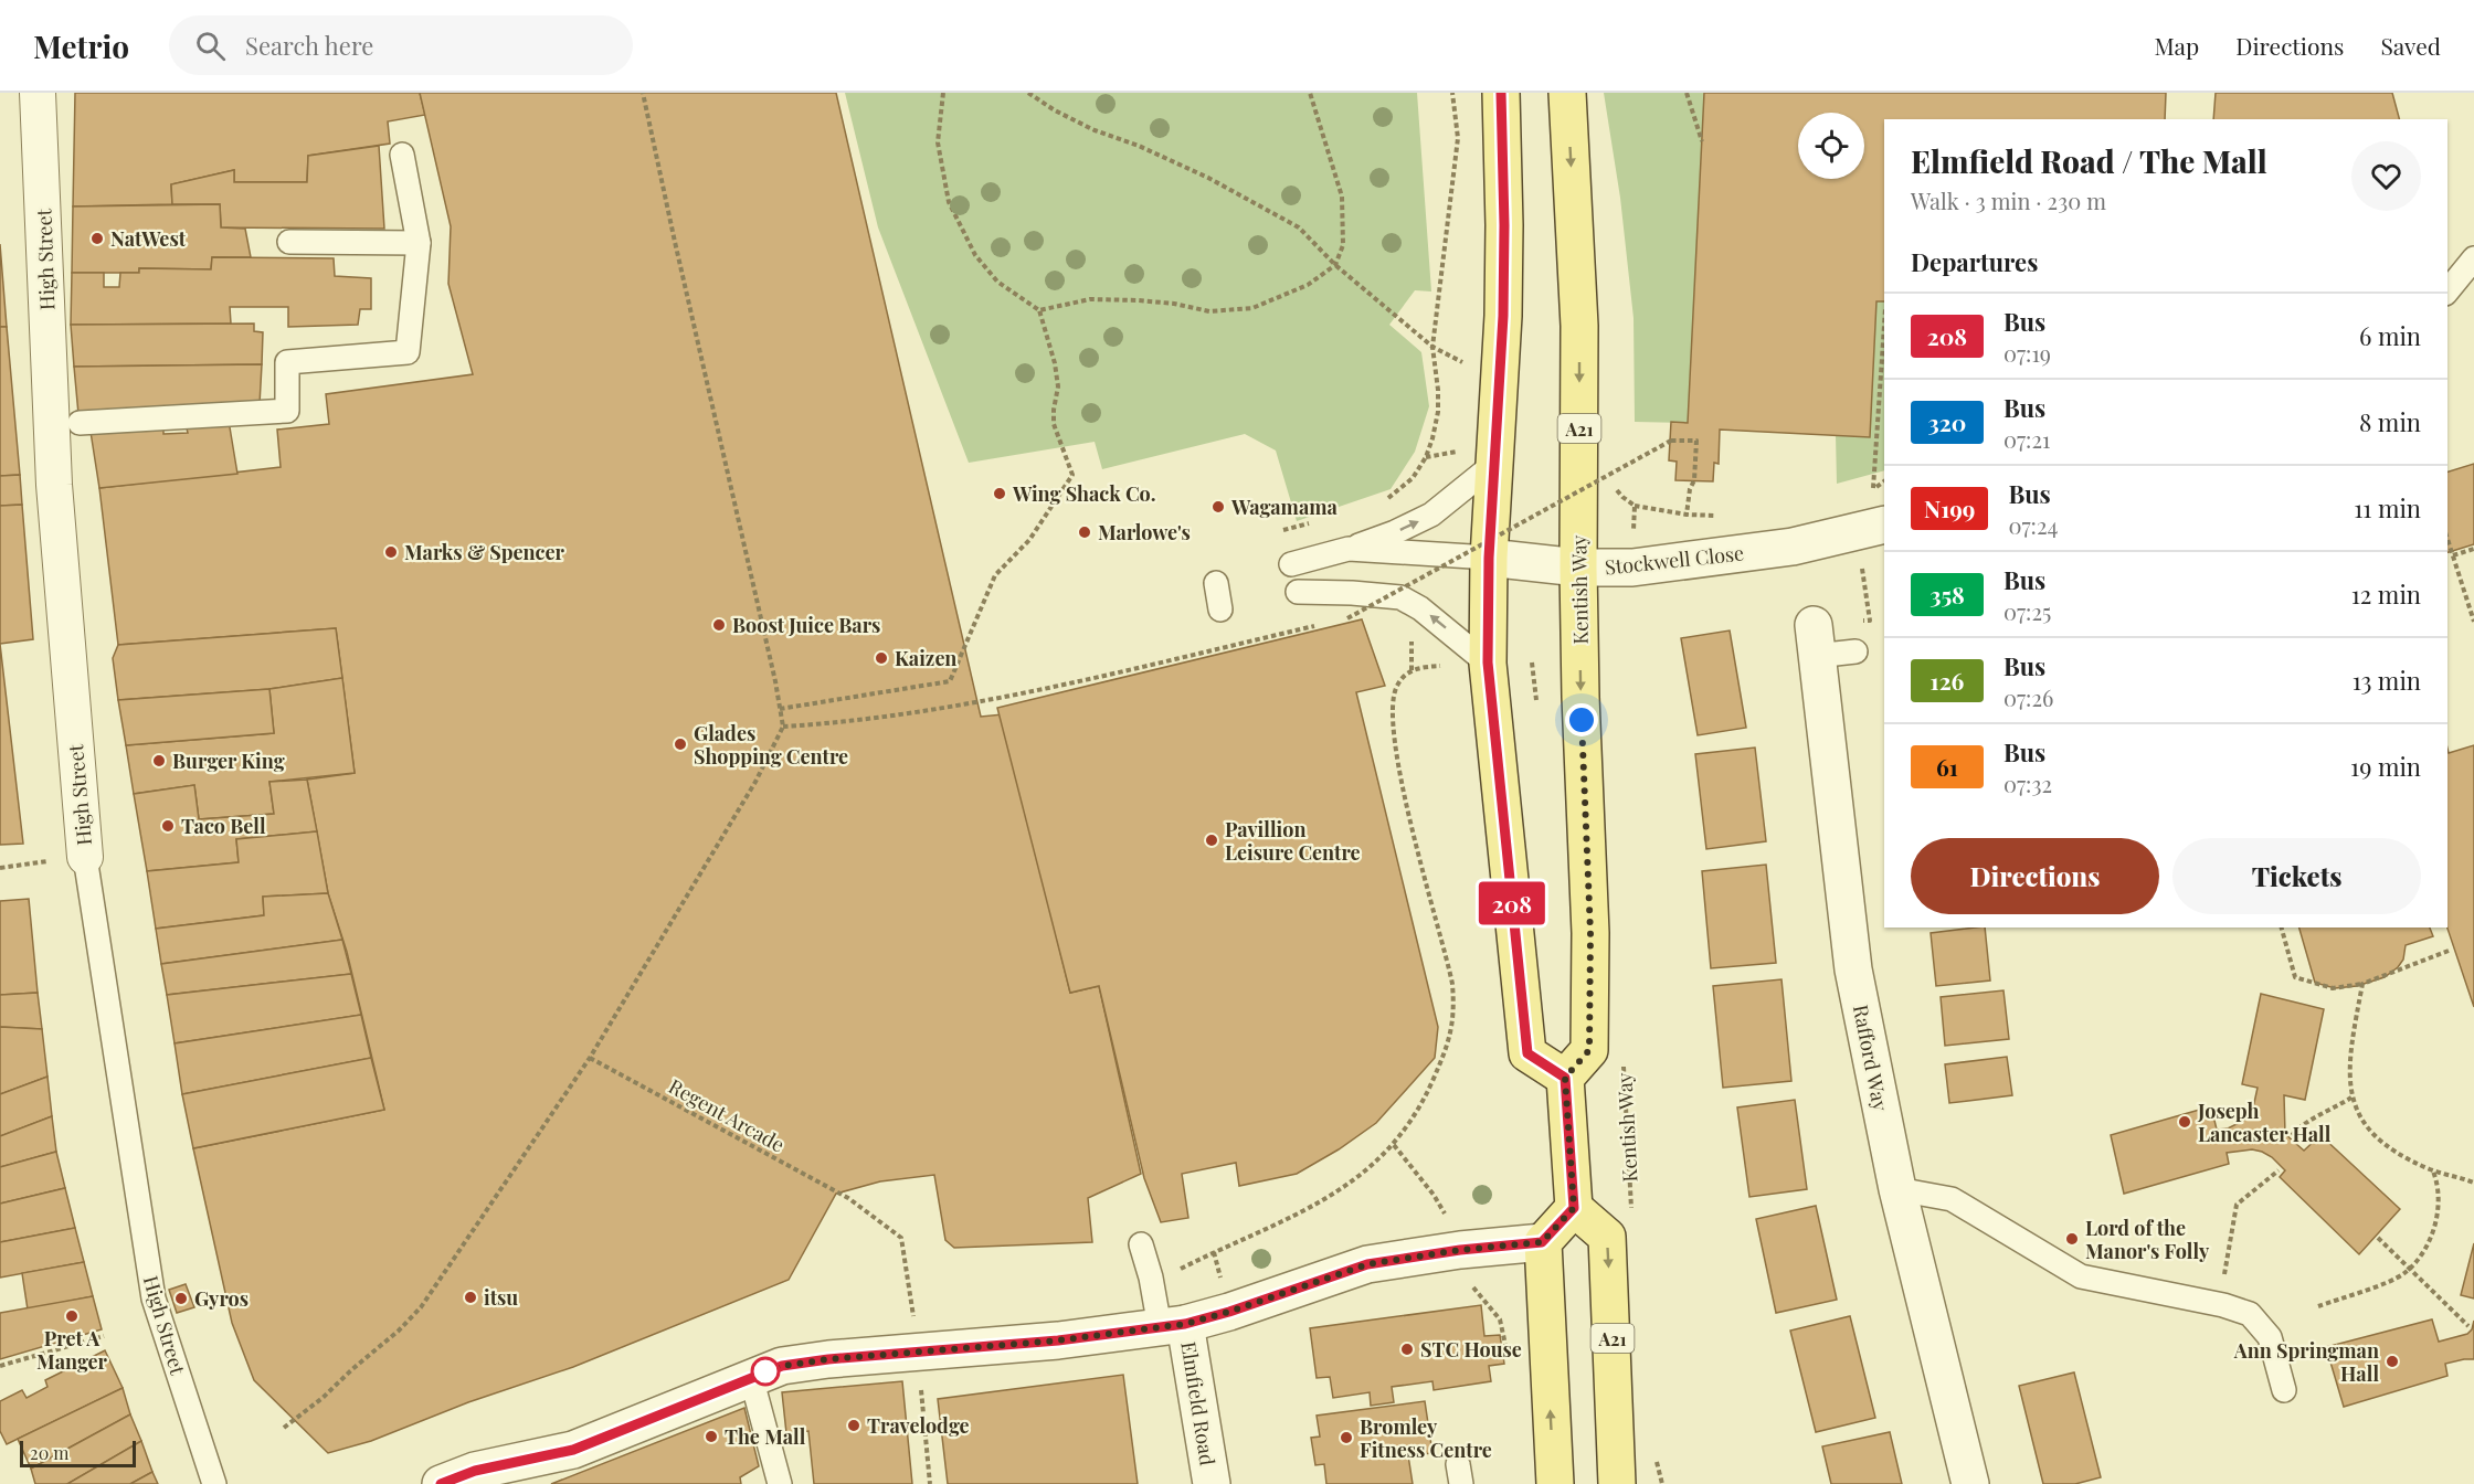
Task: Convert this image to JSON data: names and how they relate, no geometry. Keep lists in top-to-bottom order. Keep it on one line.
{"streets":{"main road":["A21","Kentish Way"],"street":["High Street","Stockwell Close","Rafford Way","Elmfield Road"],"path":["Regent Arcade"]},"crossings":[["Stockwell Close","Kentish Way"]],"places":["NatWest","Wing Shack Co.","Wagamama","Marlowe's","Marks & Spencer","Boost Juice Bars","Kaizen","Glades Shopping Centre","Burger King","Taco Bell","Pavillion Leisure Centre","Joseph Lancaster Hall","Lord of the Manor's Folly","itsu","Gyros","Pret A Manger","STC House","Ann Springman Hall","Travelodge","The Mall","Bromley Fitness Centre"],"lines":["bus line 208"],"scale_bar":"20 m","page":{"header":"Metrio","search":"Search here","nav":["Map","Directions","Saved"],"on_map":"208","heading":[["Elmfield Road / The Mall","Walk · 3 min · 230 m"],"Departures"],"list":[{"mark":"208","name":"Bus","note":"07:19","value":"6 min"},{"mark":"320","name":"Bus","note":"07:21","value":"8 min"},{"mark":"N199","name":"Bus","note":"07:24","value":"11 min"},{"mark":"358","name":"Bus","note":"07:25","value":"12 min"},{"mark":"126","name":"Bus","note":"07:26","value":"13 min"},{"mark":"61","name":"Bus","note":"07:32","value":"19 min"}],"buttons":["Directions","Tickets"],"scale":"20 m"}}
